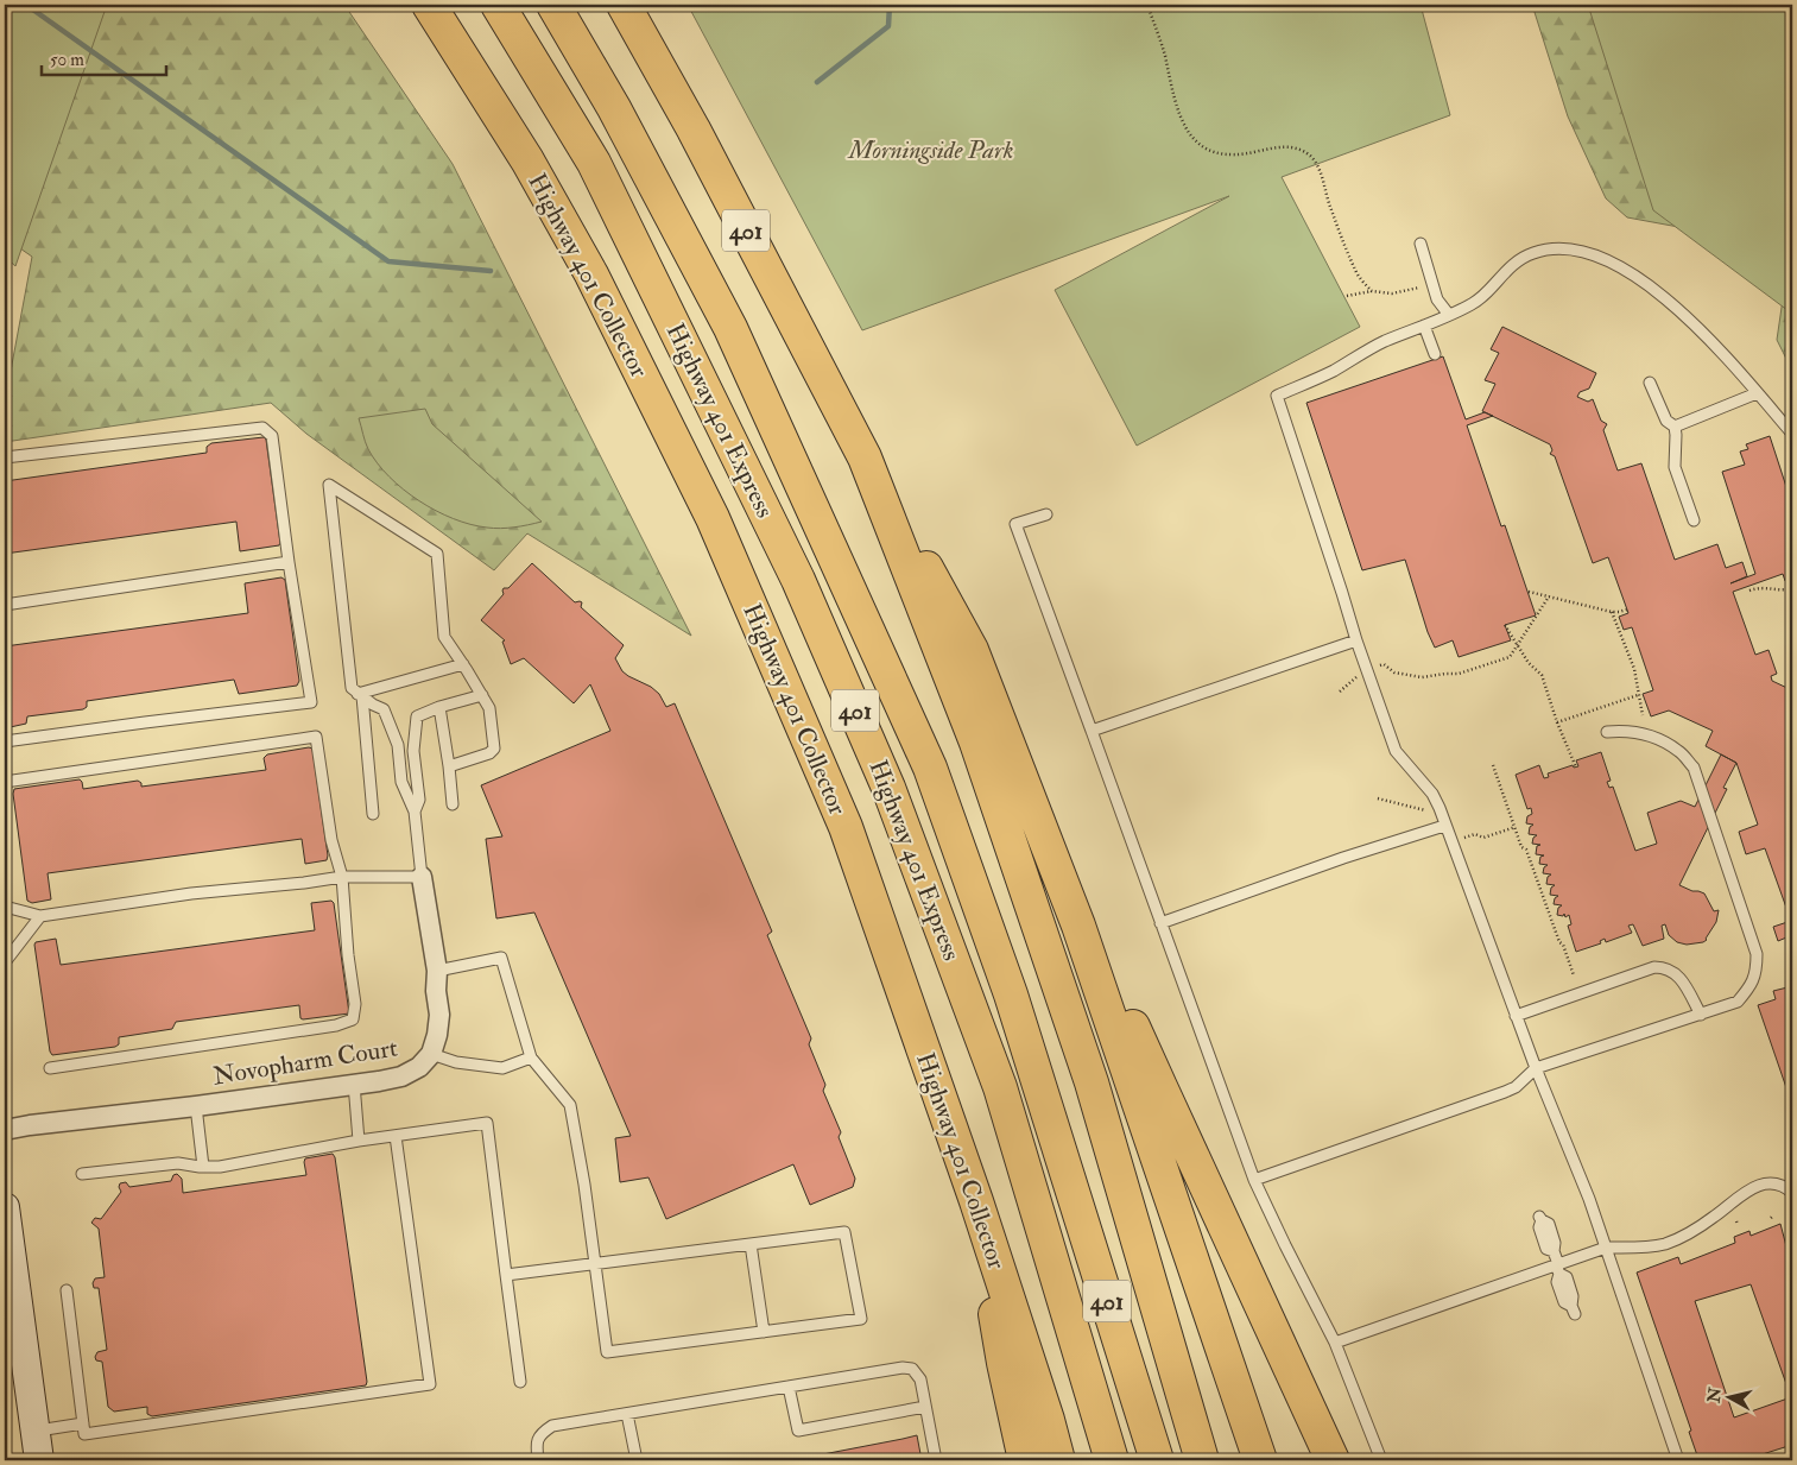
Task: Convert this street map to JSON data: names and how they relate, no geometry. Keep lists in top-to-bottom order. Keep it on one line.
{"streets":{"highway":["401","Highway 401 Collector","Highway 401 Express"],"street":["Novopharm Court"]},"parks":["Morningside Park"],"scale_bar":"50 m","north":"left"}
